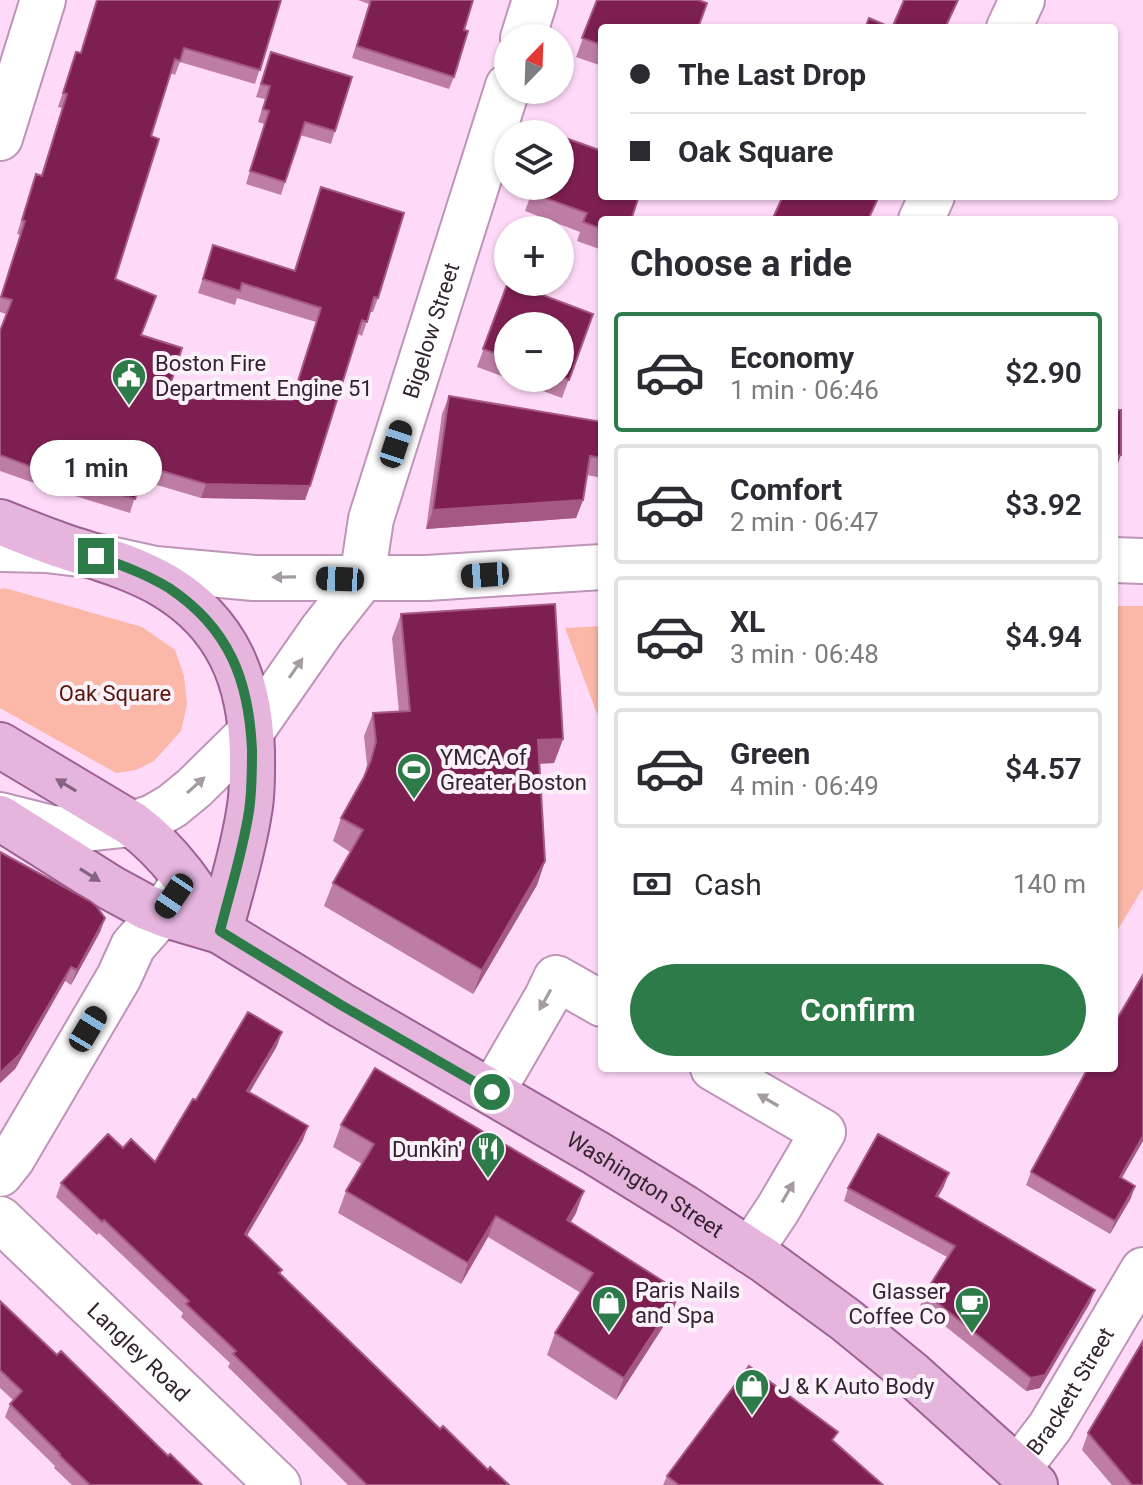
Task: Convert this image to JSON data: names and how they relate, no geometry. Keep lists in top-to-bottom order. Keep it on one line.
{"streets":{"main road":["Washington Street"],"street":["Bigelow Street","Langley Road","Brackett Street"]},"crossings":[["Washington Street","Brackett Street"]],"parks":["Oak Square"],"places":{"public building":["Boston Fire Department Engine 51"],"sports":["YMCA of Greater Boston"],"restaurant":["Dunkin'"],"shop":["Paris Nails and Spa","J & K Auto Body"],"cafe":["Glasser Coffee Co"]},"north":"top right","page":{"map_buttons":["+","−"],"banner":["The Last Drop","Oak Square"],"heading":"Choose a ride","list":[{"name":"Economy","note":"1 min · 06:46","value":"$2.90"},{"name":"Comfort","note":"2 min · 06:47","value":"$3.92"},{"name":"XL","note":"3 min · 06:48","value":"$4.94"},{"name":"Green","note":"4 min · 06:49","value":"$4.57"}],"bubble":"1 min","pay":["Cash","140 m"],"buttons":"Confirm"}}
